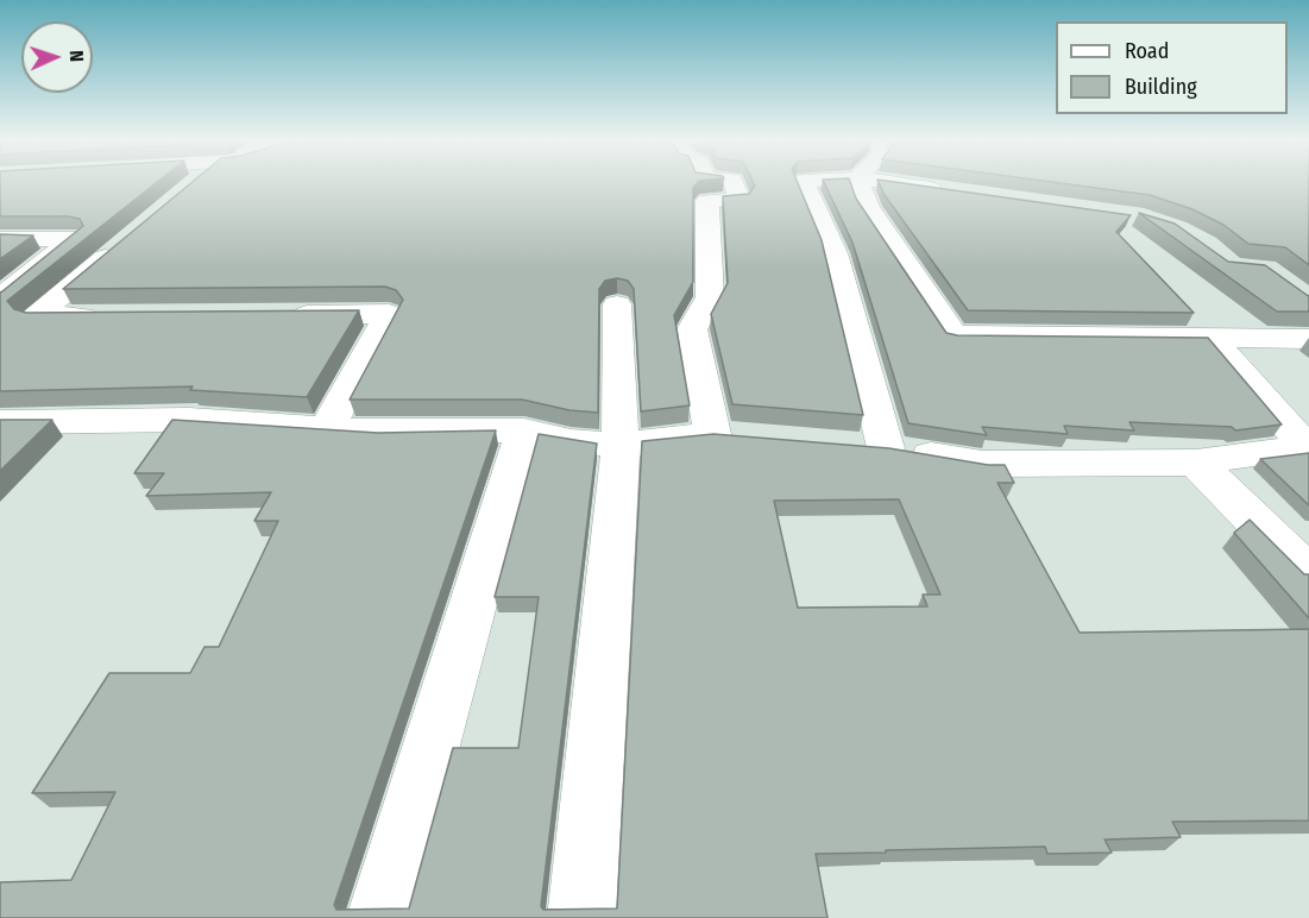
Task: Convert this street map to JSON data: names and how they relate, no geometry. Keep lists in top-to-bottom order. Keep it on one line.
{"legend":["Road","Building"],"north":"right"}
